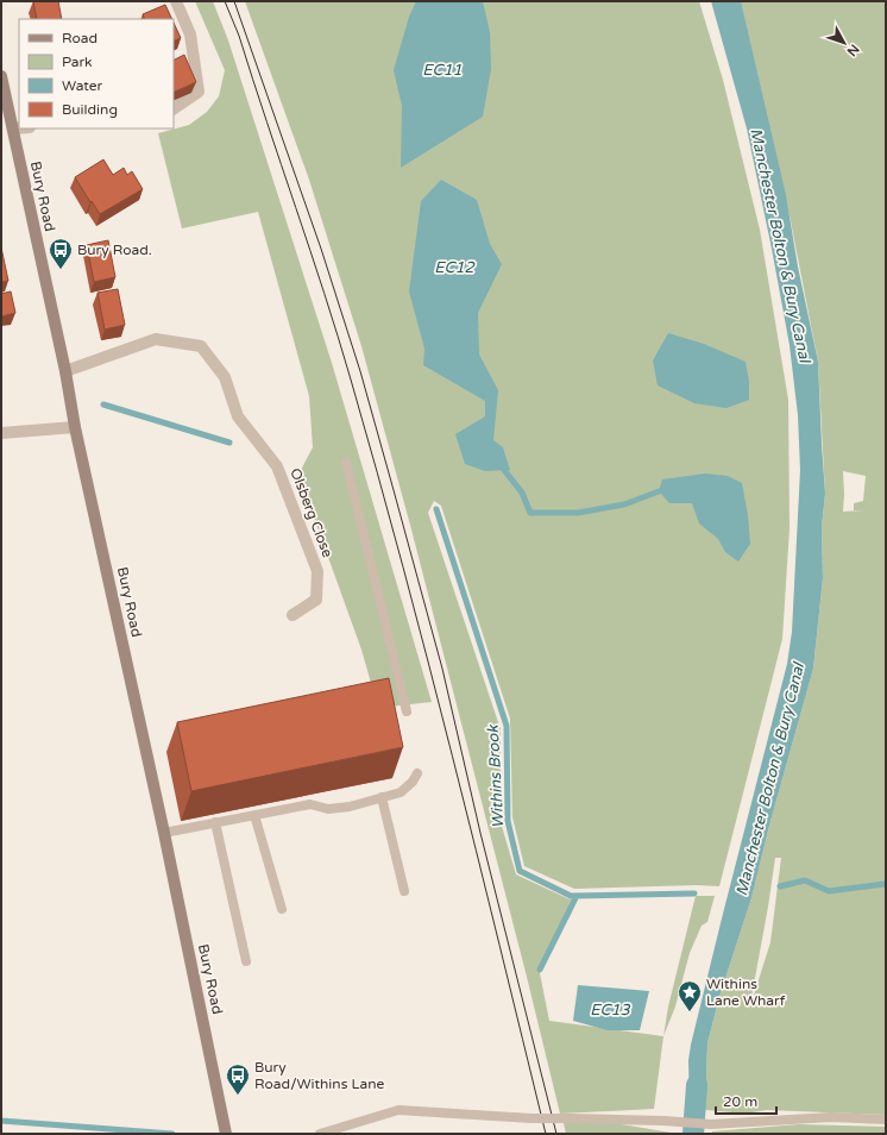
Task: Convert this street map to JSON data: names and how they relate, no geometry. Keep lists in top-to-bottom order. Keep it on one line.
{"streets":{"street":["Bury Road","Olsberg Close"]},"crossings":[["Bury Road","Olsberg Close"]],"water":["EC11","Manchester Bolton & Bury Canal","EC12","Withins Brook","EC13"],"places":{"bus stop":["Bury Road.","Bury Road/Withins Lane"],"place":["Withins Lane Wharf"]},"legend":["Road","Park","Water","Building"],"scale_bar":"20 m","north":"bottom right"}
